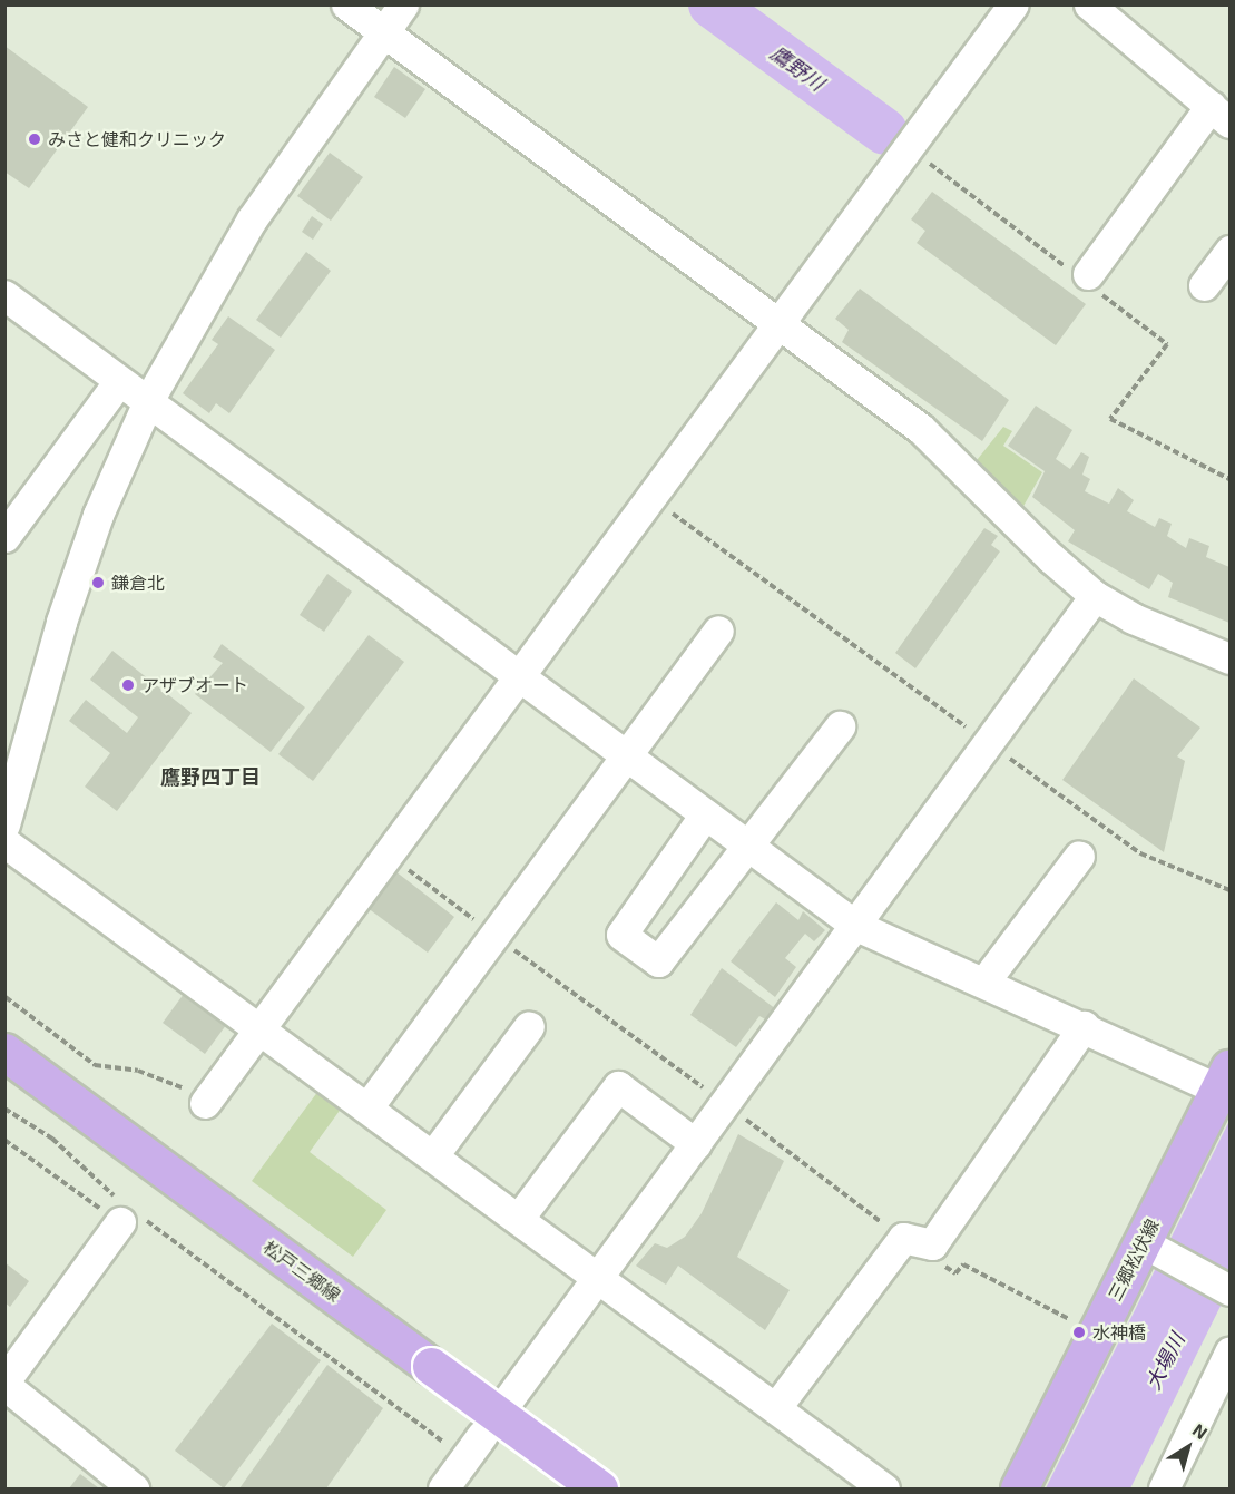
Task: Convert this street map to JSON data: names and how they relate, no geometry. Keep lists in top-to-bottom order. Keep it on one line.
{"streets":{"main road":["三郷松伏線","松戸三郷線"]},"districts":["鷹野四丁目"],"water":["鷹野川","大場川"],"places":["みさと健和クリニック","鎌倉北","アザブオート","水神橋"],"north":"top right"}
